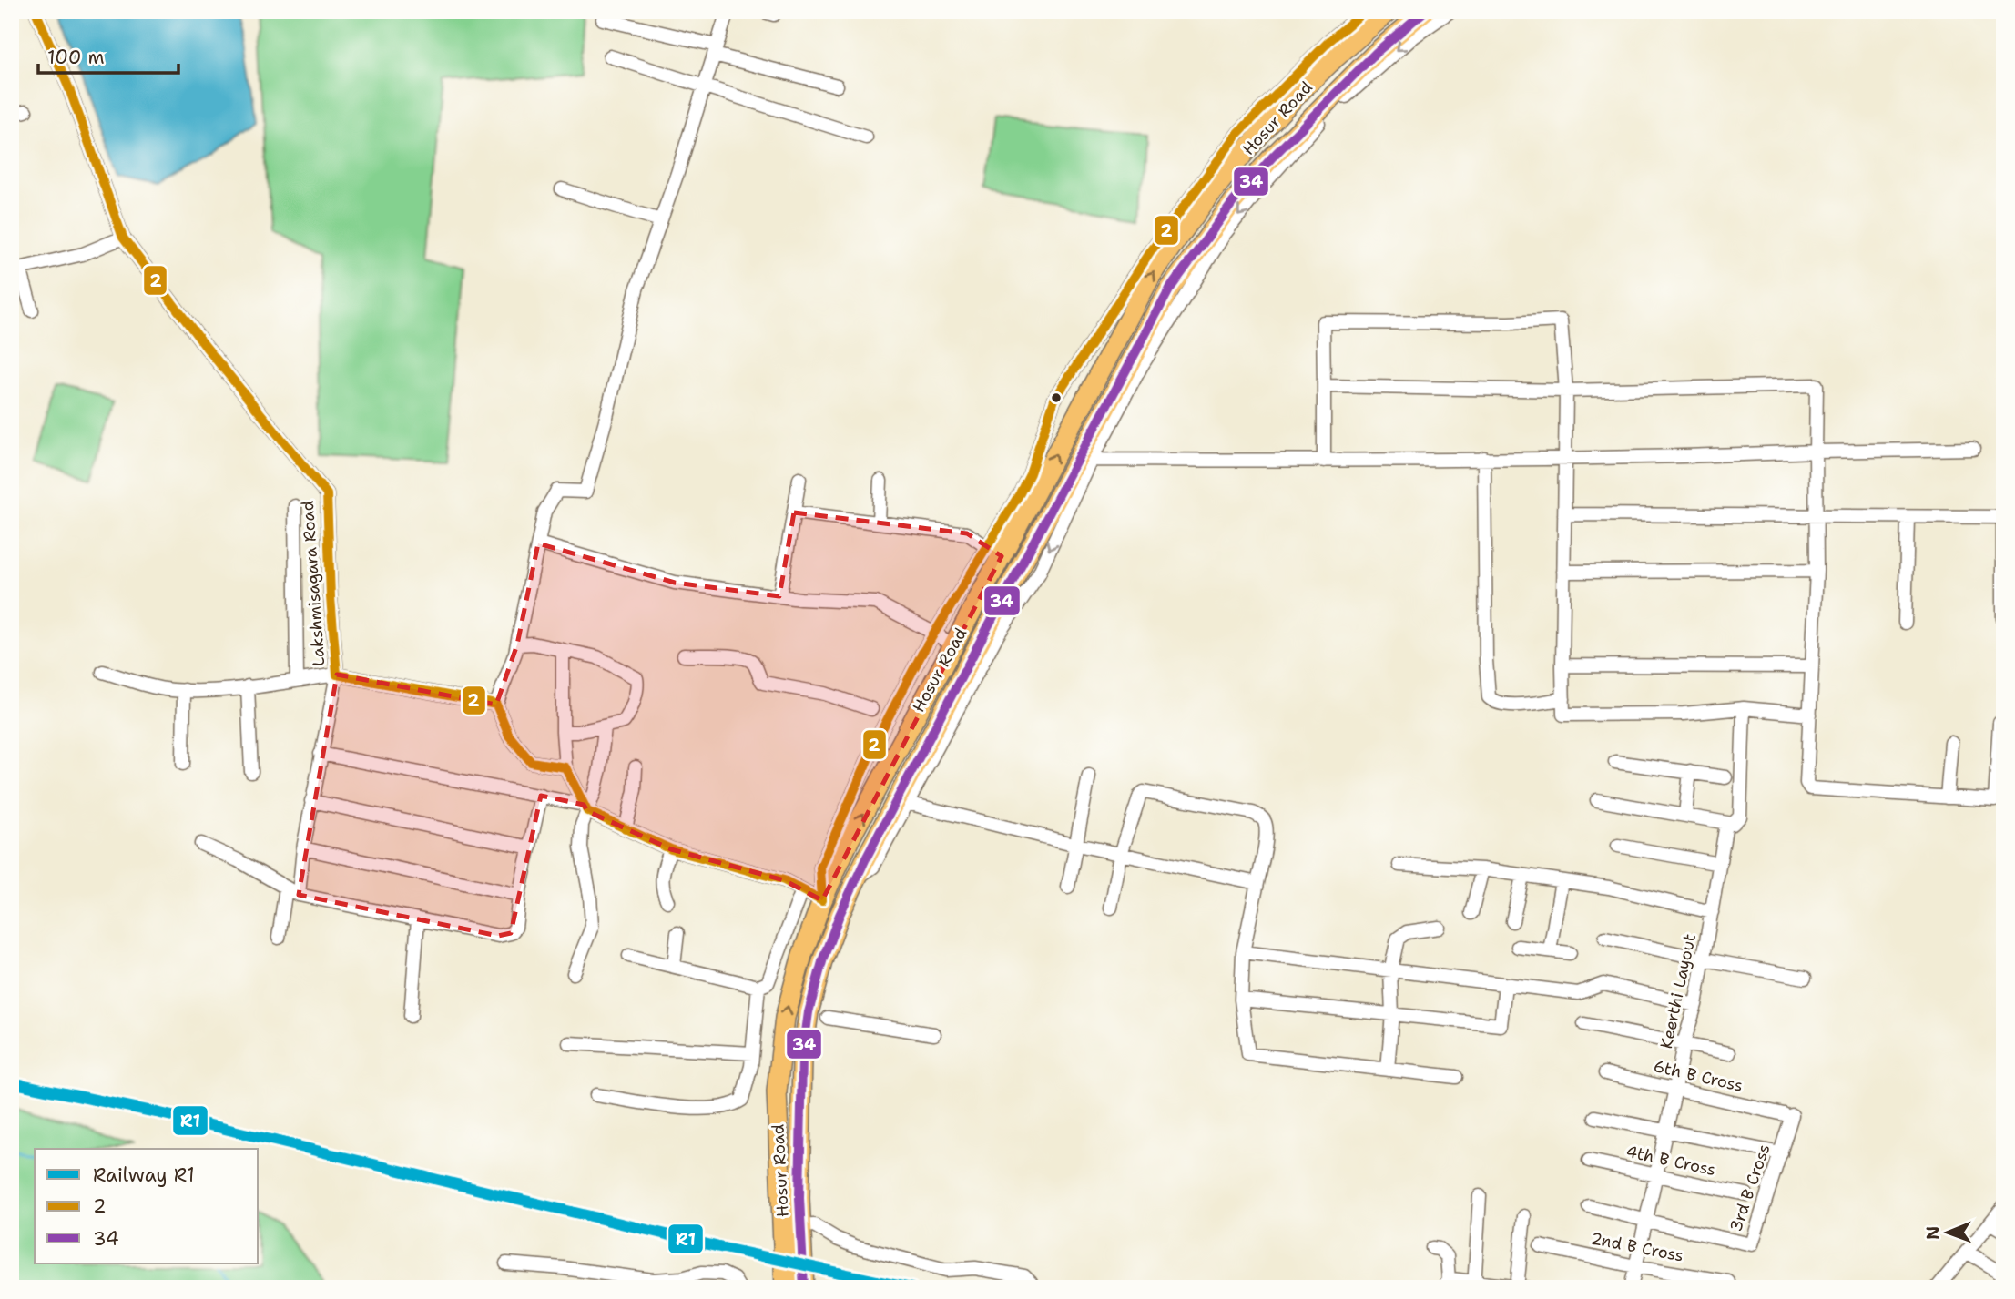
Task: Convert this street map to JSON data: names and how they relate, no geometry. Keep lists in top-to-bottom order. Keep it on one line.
{"streets":{"highway":["Hosur Road"],"street":["Lakshmisagara Road","Keerthi Layout","6th B Cross","4th B Cross","3rd B Cross","2nd B Cross"]},"crossings":[["Keerthi Layout","6th B Cross"],["Keerthi Layout","4th B Cross"],["Keerthi Layout","3rd B Cross"],["Keerthi Layout","2nd B Cross"],["6th B Cross","3rd B Cross"]],"lines":["transit line 2","transit line 34","rail line R1"],"legend":["Railway R1","2","34"],"scale_bar":"100 m","north":"left"}
